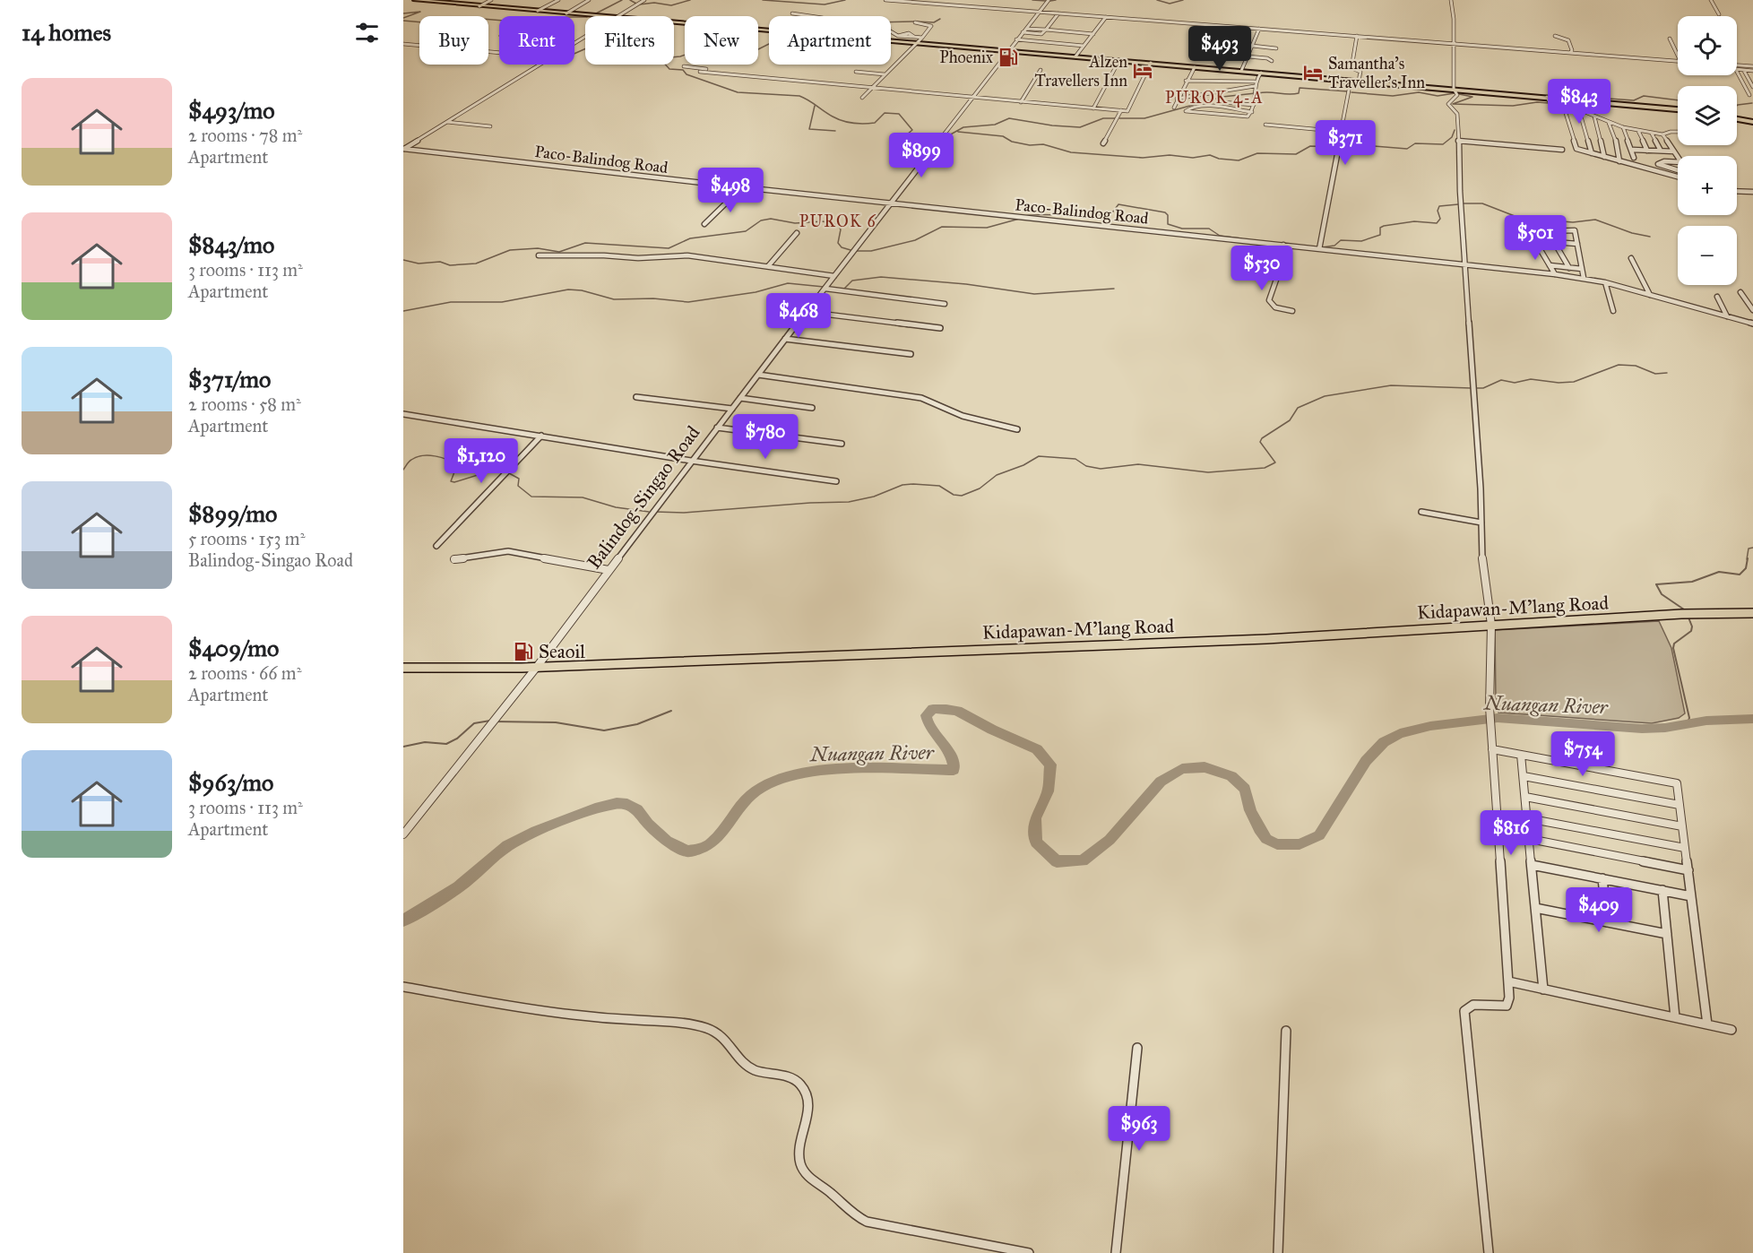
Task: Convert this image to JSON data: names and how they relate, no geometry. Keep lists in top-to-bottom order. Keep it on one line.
{"streets":{"main road":["Kidapawan-M'lang Road"],"street":["Paco-Balindog Road","Balindog-Singao Road"]},"crossings":[["Paco-Balindog Road","Balindog-Singao Road"],["Balindog-Singao Road","Kidapawan-M'lang Road"]],"districts":["PUROK 4-A","PUROK 6"],"water":["Nuangan River"],"places":{"fuel station":["Phoenix","Seaoil"],"hotel":["Alzen Travellers Inn","Samantha's Traveller's Inn"]},"page":{"heading":"14 homes","map_buttons":["+","−"],"chip":["Buy","Rent","Filters","New","Apartment"],"price":["$493","$843","$371","$899","$498","$501","$530","$468","$780","$1,120","$754","$816","$409","$963"],"list":[{"name":"$493/mo","note":"2 rooms · 78 m² · Apartment"},{"name":"$843/mo","note":"3 rooms · 113 m² · Apartment"},{"name":"$371/mo","note":"2 rooms · 58 m² · Apartment"},{"name":"$899/mo","note":"5 rooms · 153 m² · Balindog-Singao Road"},{"name":"$409/mo","note":"2 rooms · 66 m² · Apartment"},{"name":"$963/mo","note":"3 rooms · 113 m² · Apartment"}]}}
